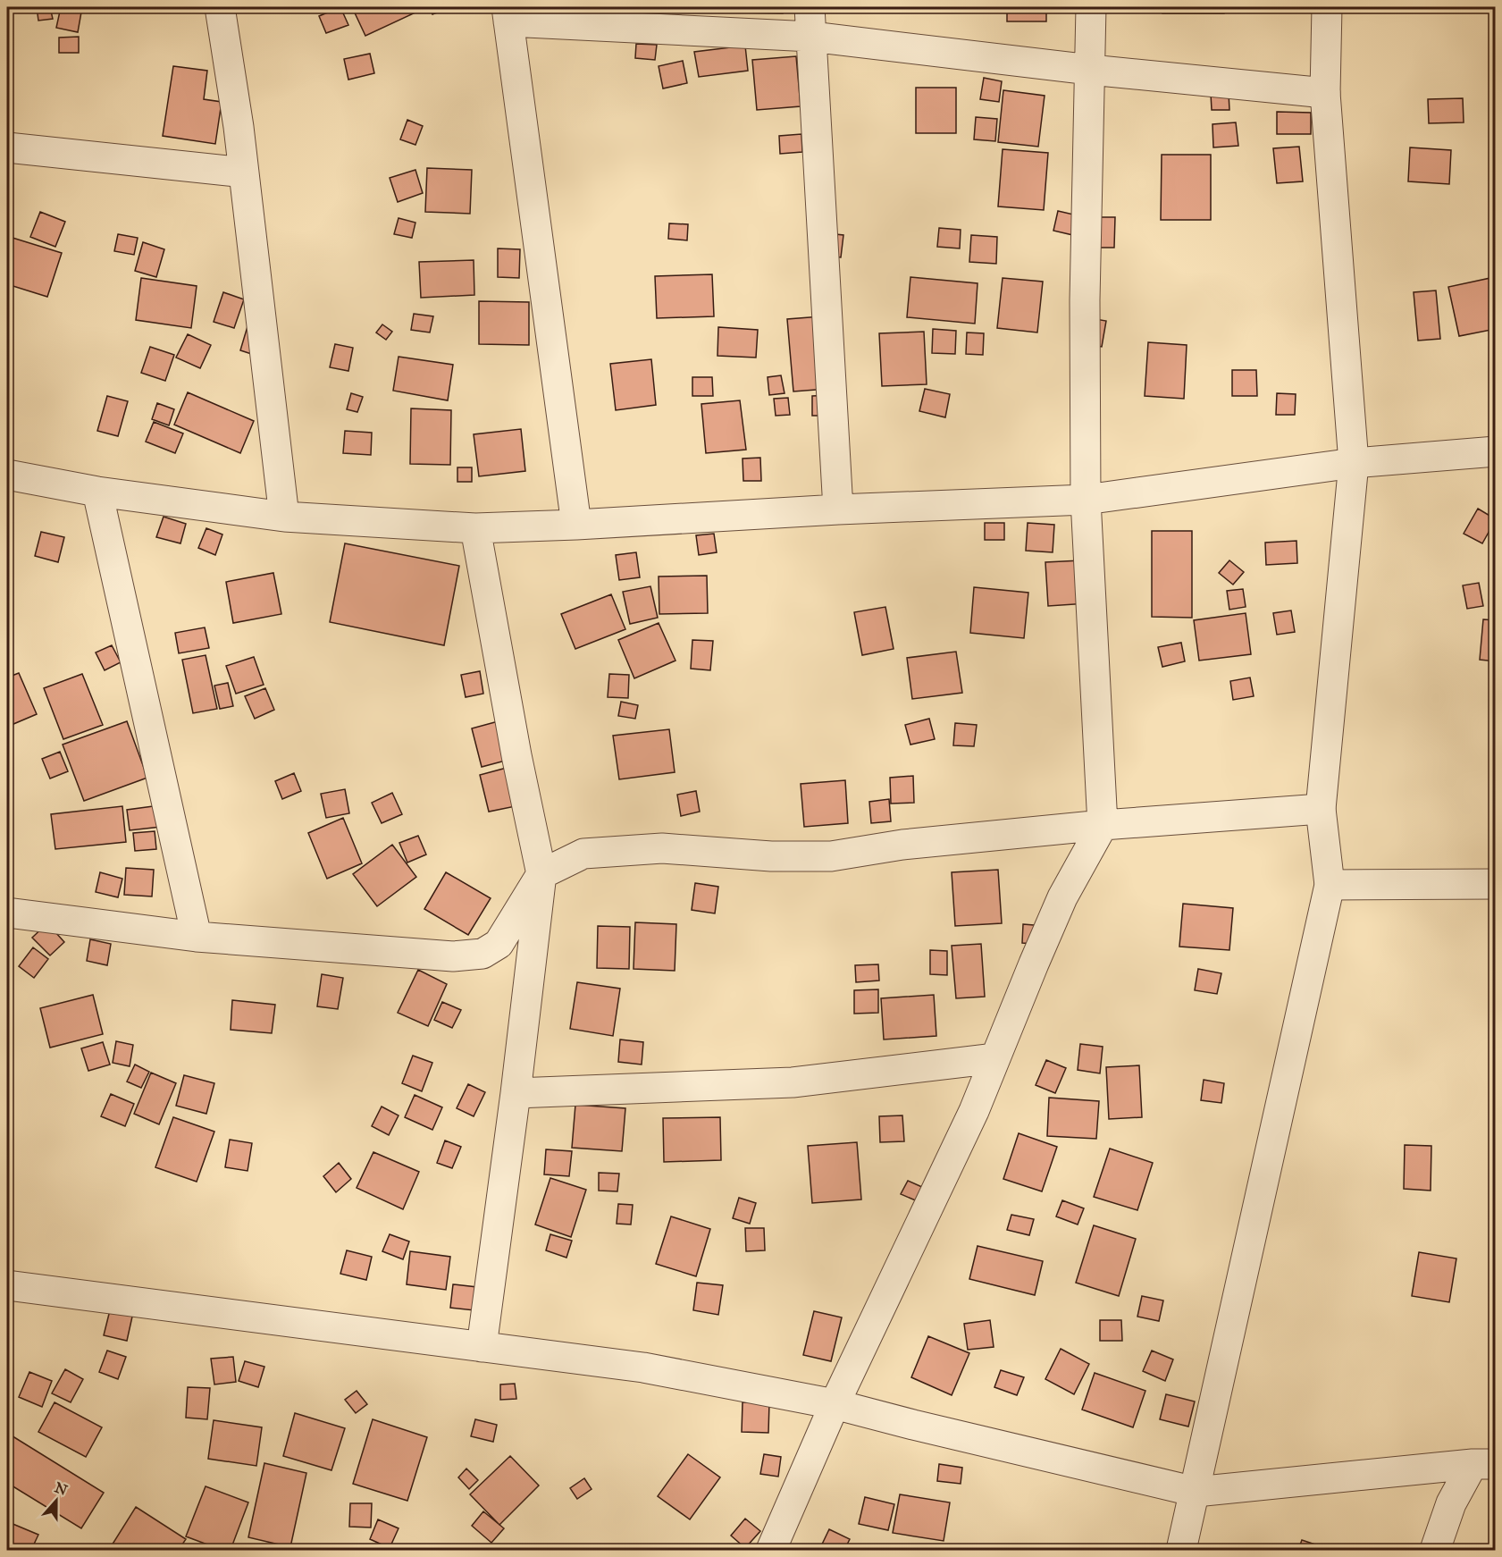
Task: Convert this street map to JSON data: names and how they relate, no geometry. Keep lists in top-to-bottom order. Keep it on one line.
{"north":"top"}
